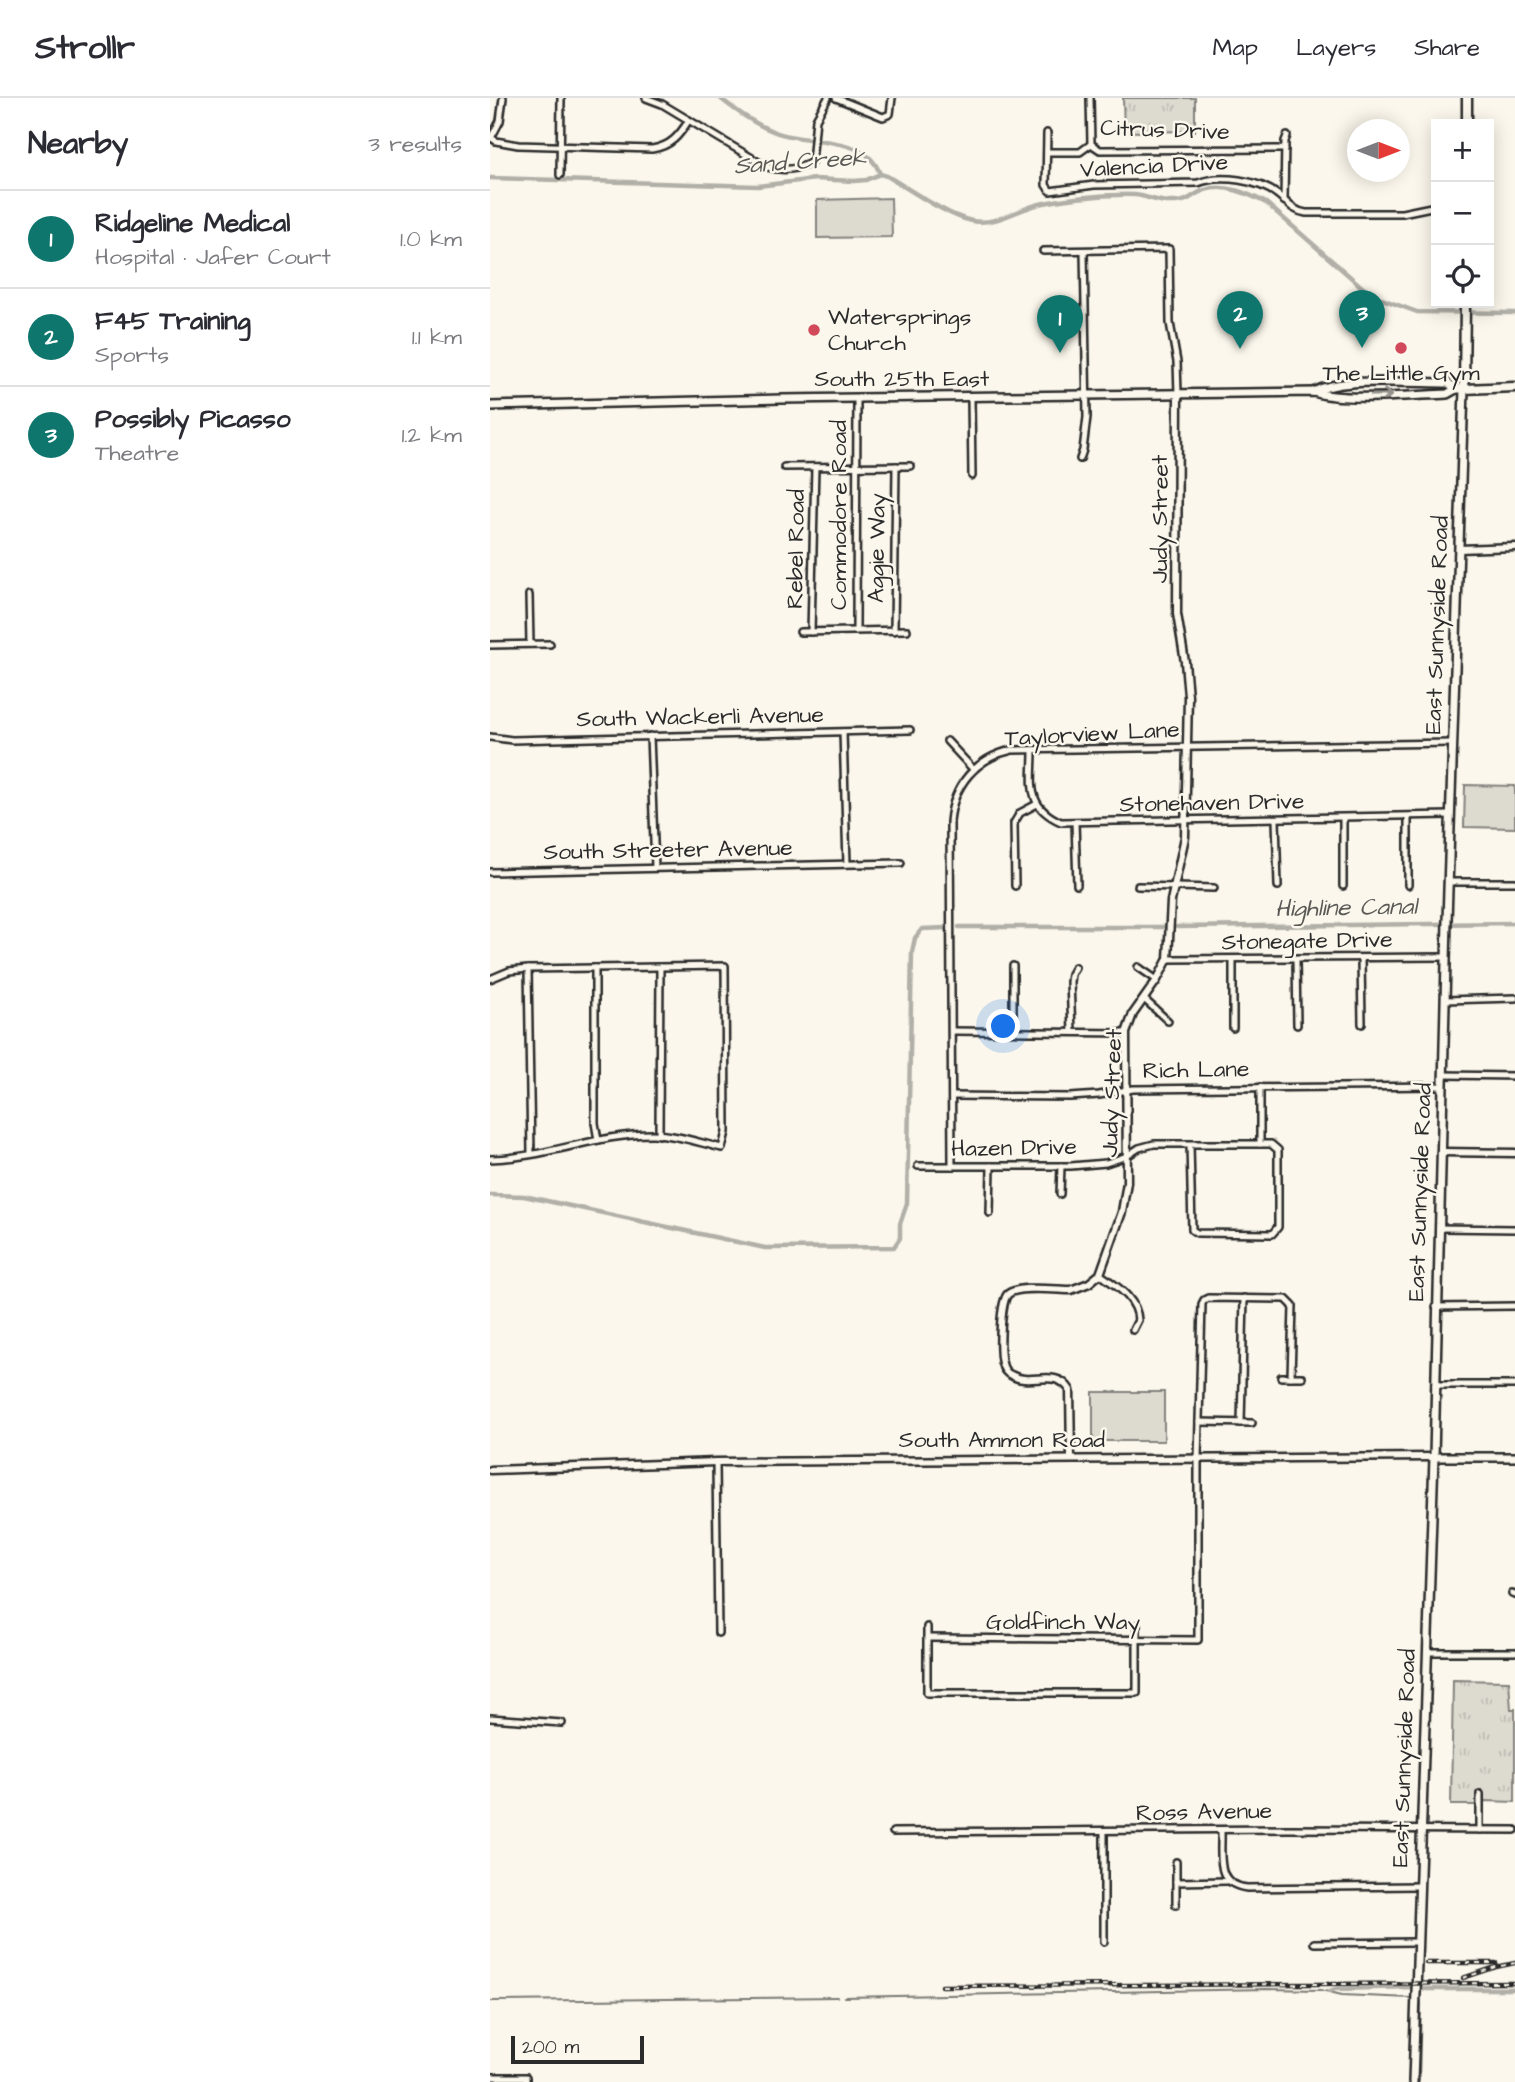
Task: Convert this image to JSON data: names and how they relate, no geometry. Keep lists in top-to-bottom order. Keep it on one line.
{"streets":{"main road":["South 25th East","East Sunnyside Road","South Ammon Road"],"street":["Citrus Drive","Valencia Drive","Commodore Road","Judy Street","Aggie Way","Rebel Road","South Wackerli Avenue","Taylorview Lane","Stonehaven Drive","South Streeter Avenue","Stonegate Drive","Rich Lane","Hazen Drive","Goldfinch Way","Ross Avenue"]},"crossings":[["Citrus Drive","Valencia Drive"],["South 25th East","Commodore Road"],["South 25th East","Judy Street"],["South 25th East","East Sunnyside Road"],["Judy Street","Taylorview Lane"],["Judy Street","Stonehaven Drive"],["Judy Street","Stonegate Drive"],["Judy Street","Rich Lane"],["Judy Street","Hazen Drive"],["East Sunnyside Road","Taylorview Lane"],["East Sunnyside Road","Stonehaven Drive"],["East Sunnyside Road","Stonegate Drive"],["East Sunnyside Road","Rich Lane"],["East Sunnyside Road","South Ammon Road"],["East Sunnyside Road","Ross Avenue"],["Taylorview Lane","Rich Lane"],["Taylorview Lane","Hazen Drive"],["South Ammon Road","Goldfinch Way"]],"water":["Sand Creek","Highline Canal"],"places":["Watersprings Church","The Little Gym"],"scale_bar":"200 m","north":"right","page":{"header":"Strollr","nav":["Map","Layers","Share"],"heading":["Nearby","3 results"],"map_buttons":["+","−"],"list":[{"mark":"1","name":"Ridgeline Medical","note":"Hospital · Jafer Court","value":"1.0 km"},{"mark":"2","name":"F45 Training","note":"Sports","value":"1.1 km"},{"mark":"3","name":"Possibly Picasso","note":"Theatre","value":"1.2 km"}],"pins":["3","2","1"],"scale":"200 m"}}
